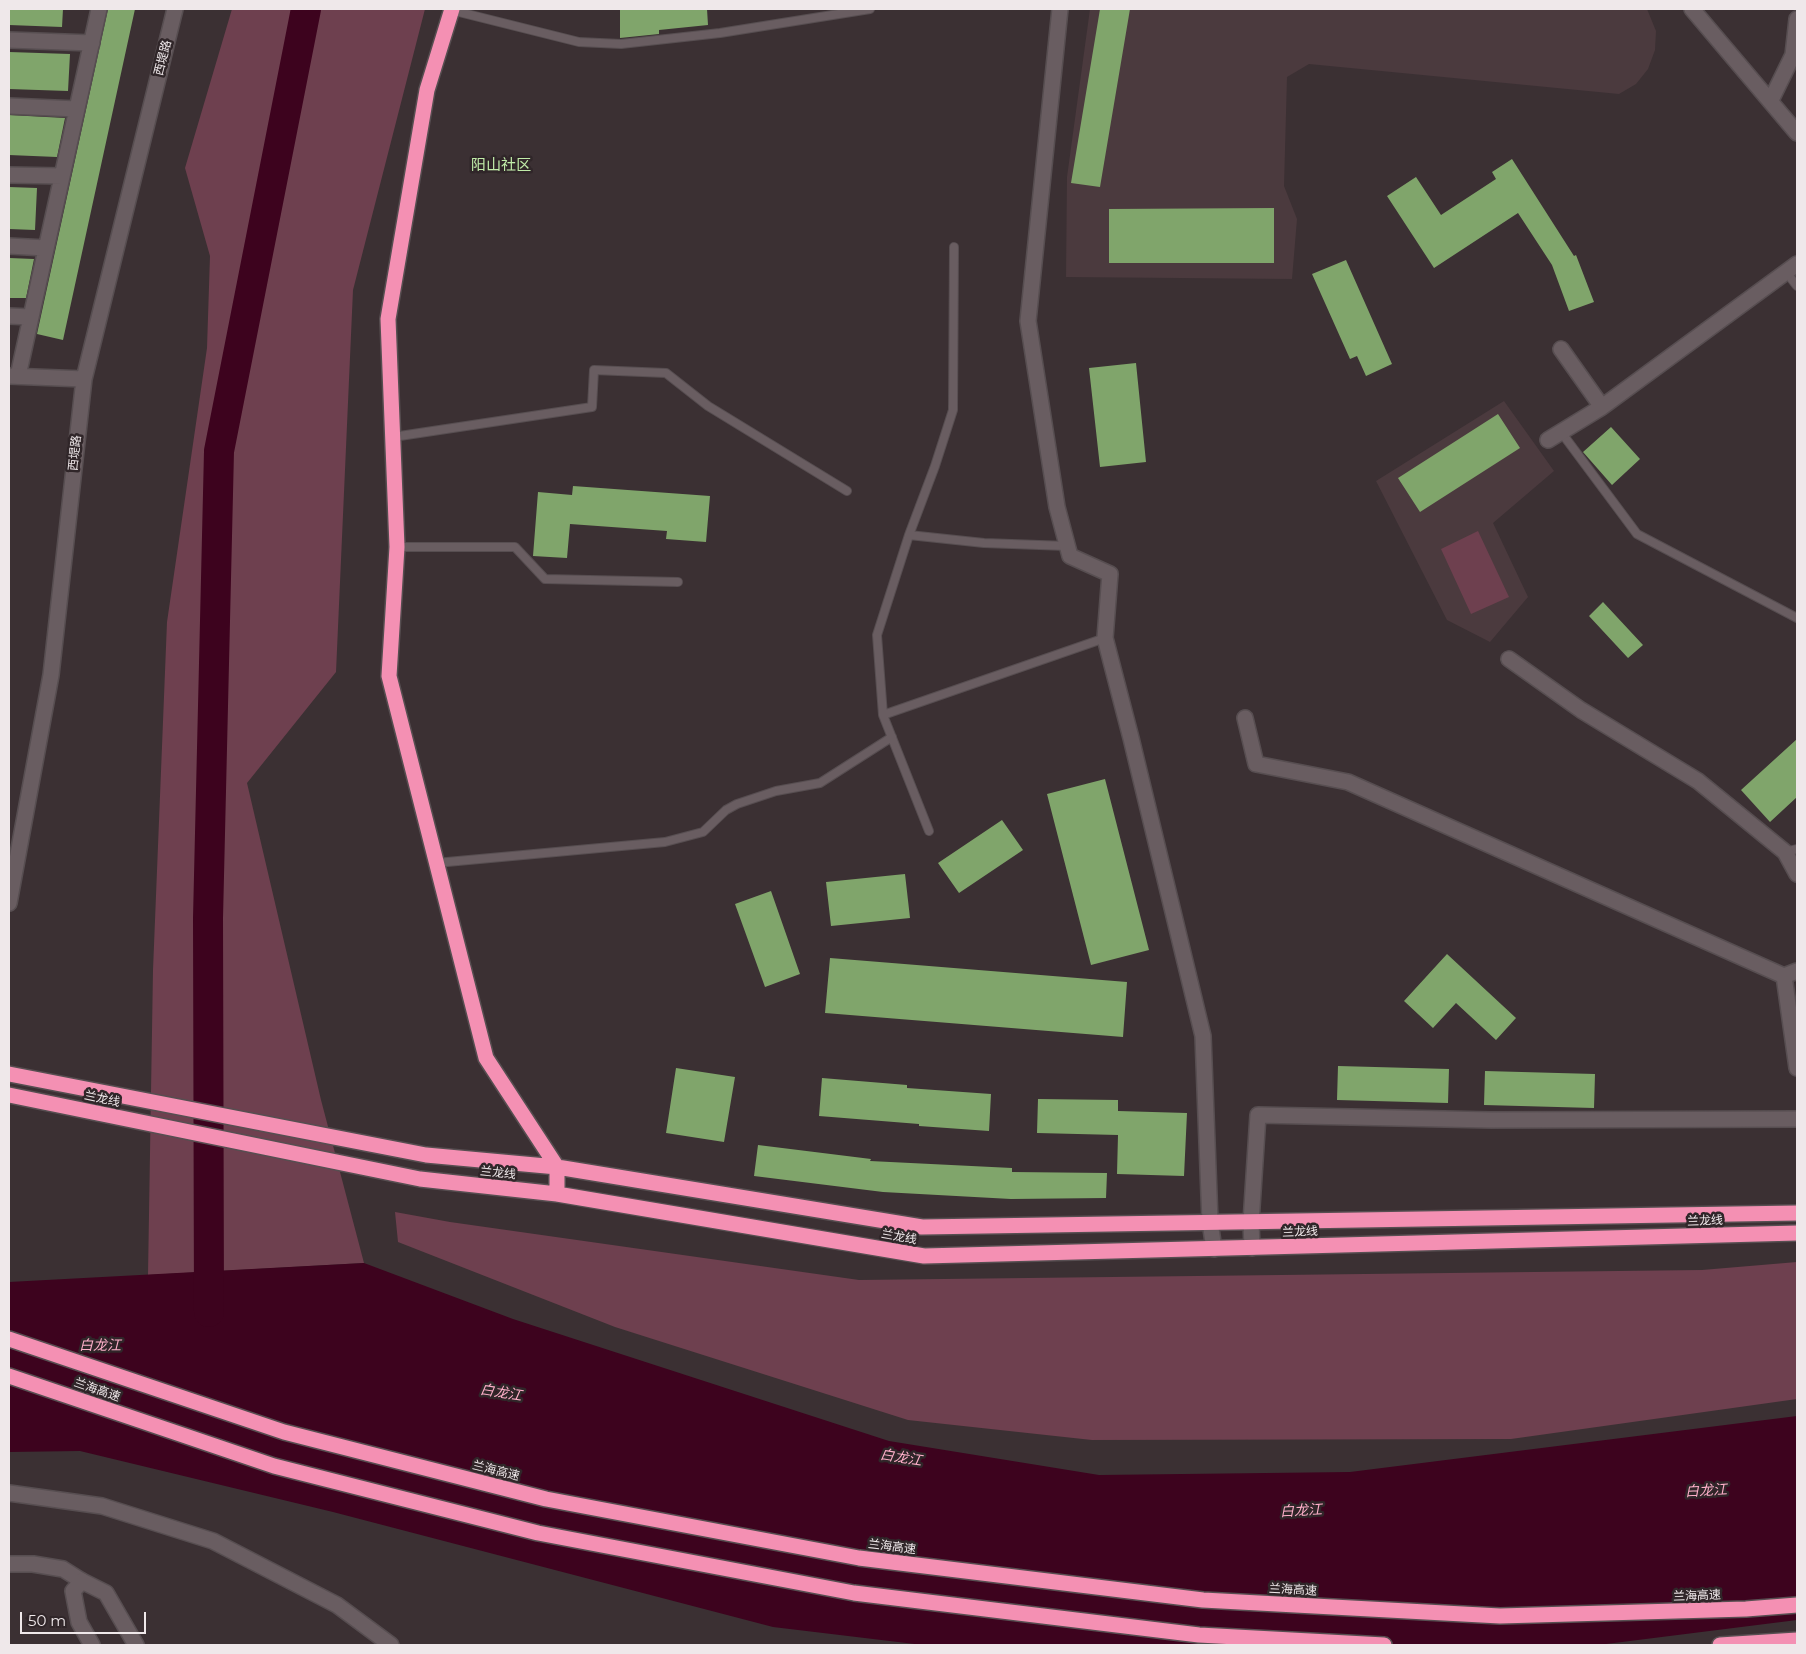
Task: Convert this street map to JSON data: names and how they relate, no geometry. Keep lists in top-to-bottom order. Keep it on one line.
{"streets":{"highway":["兰龙线","兰海高速"],"street":["西堤路"]},"districts":["阳山社区"],"water":["白龙江"],"scale_bar":"50 m"}
